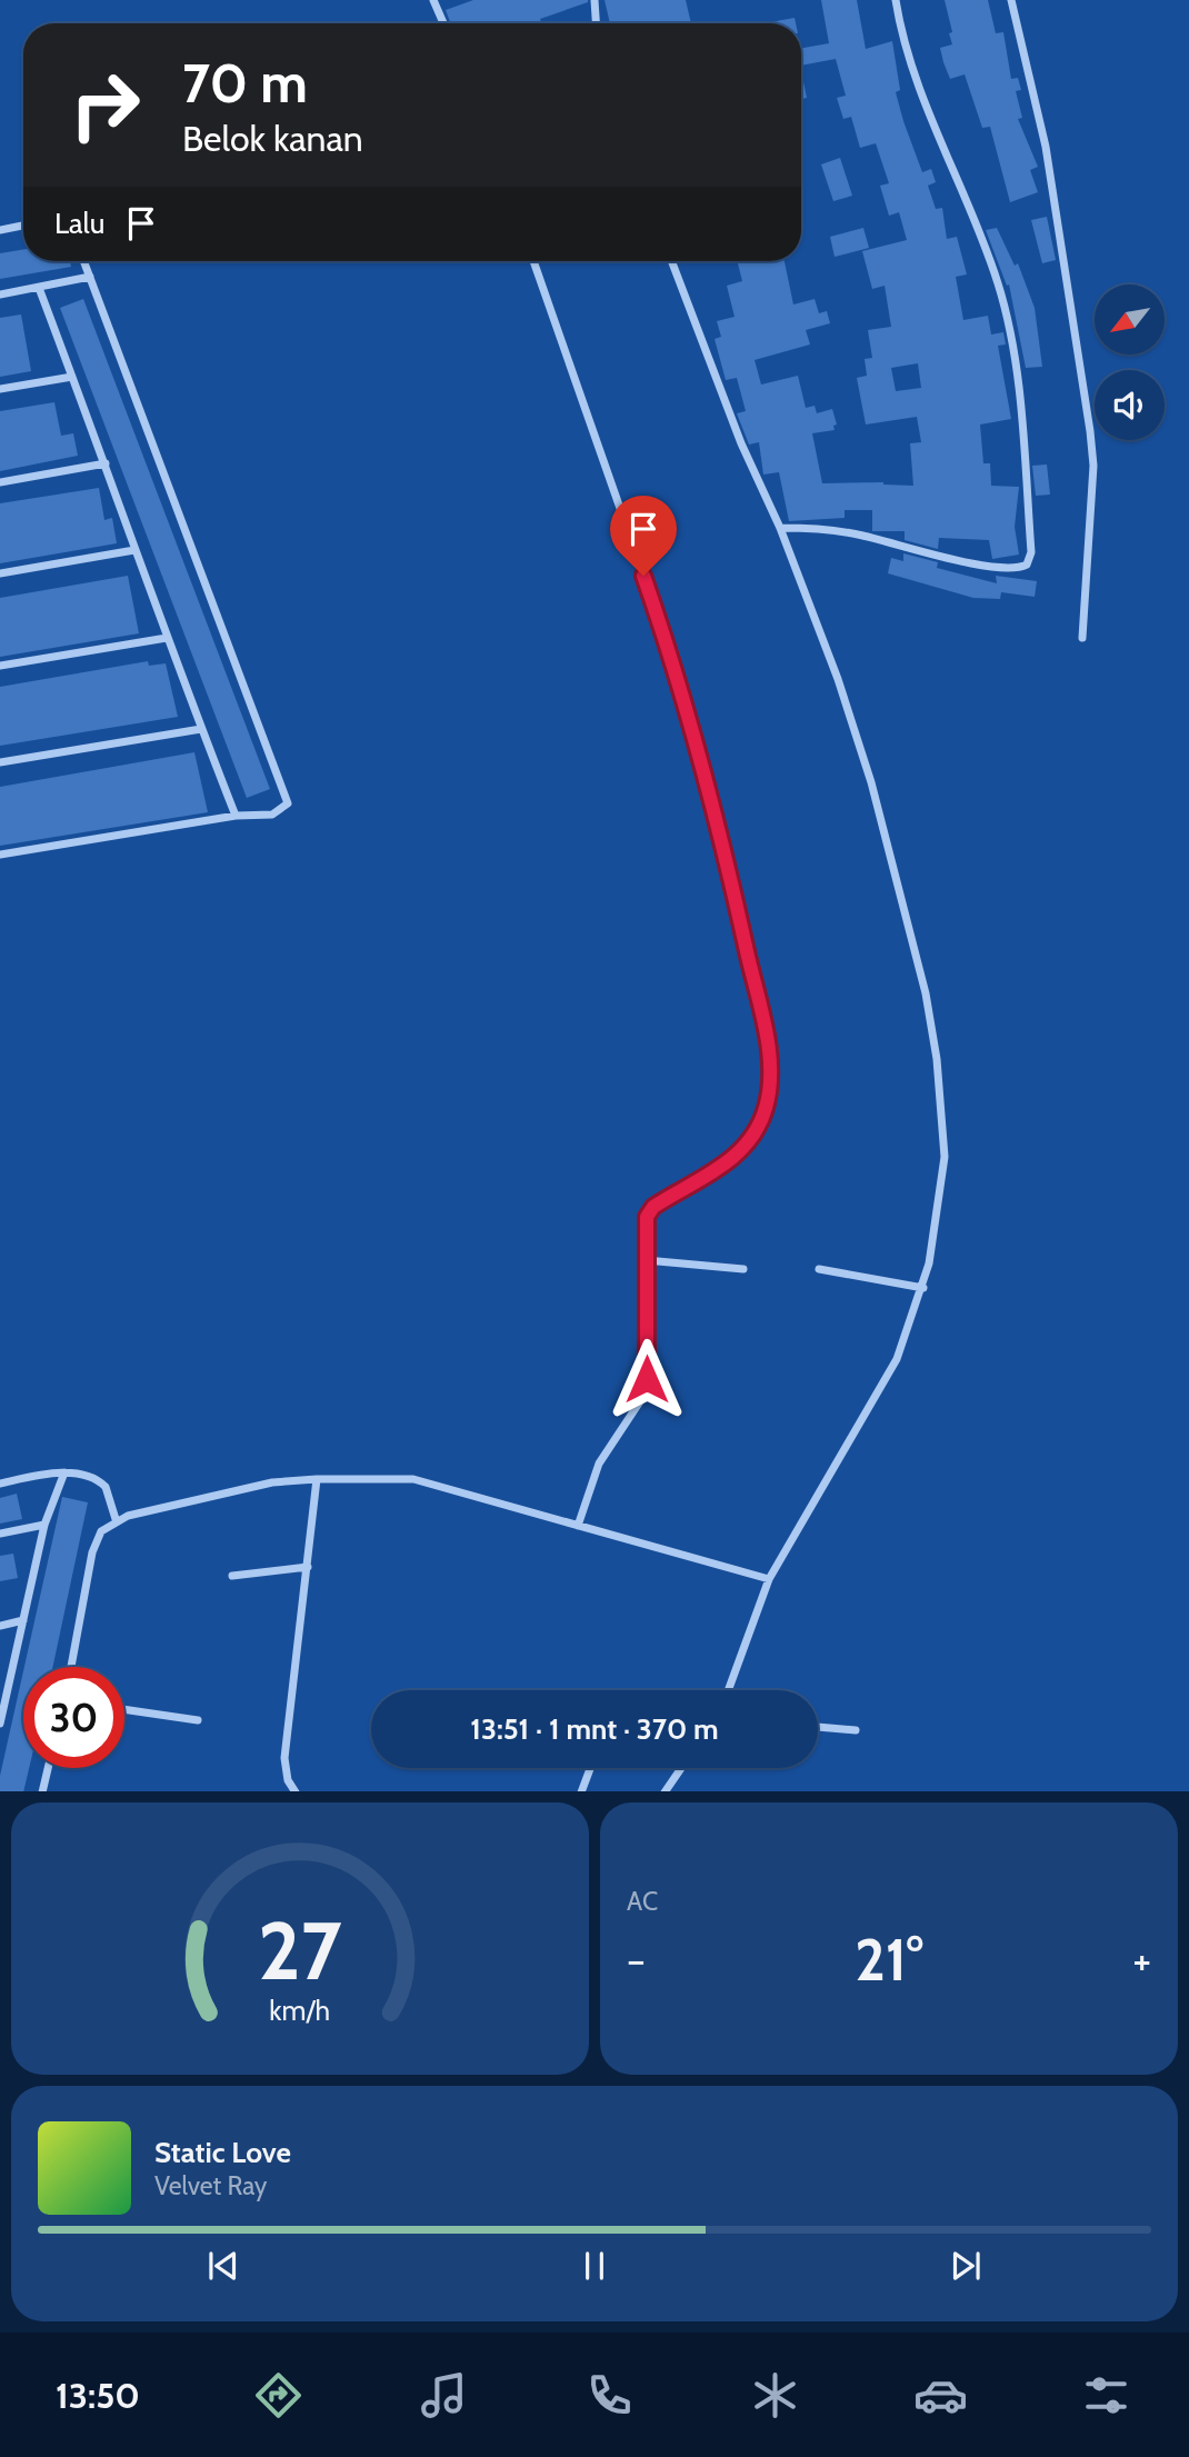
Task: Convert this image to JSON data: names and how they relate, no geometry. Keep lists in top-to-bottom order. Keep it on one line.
{"north":"bottom left","page":{"turn":["70 m","Belok kanan"],"then":"Lalu","limit":"30","trip":"13:51 · 1 mnt · 370 m","tile":"AC","heat":["−","21°","+"],"song":["Static Love","Velvet Ray"],"tabs":"13:50","gauge":["27","km/h"]}}
